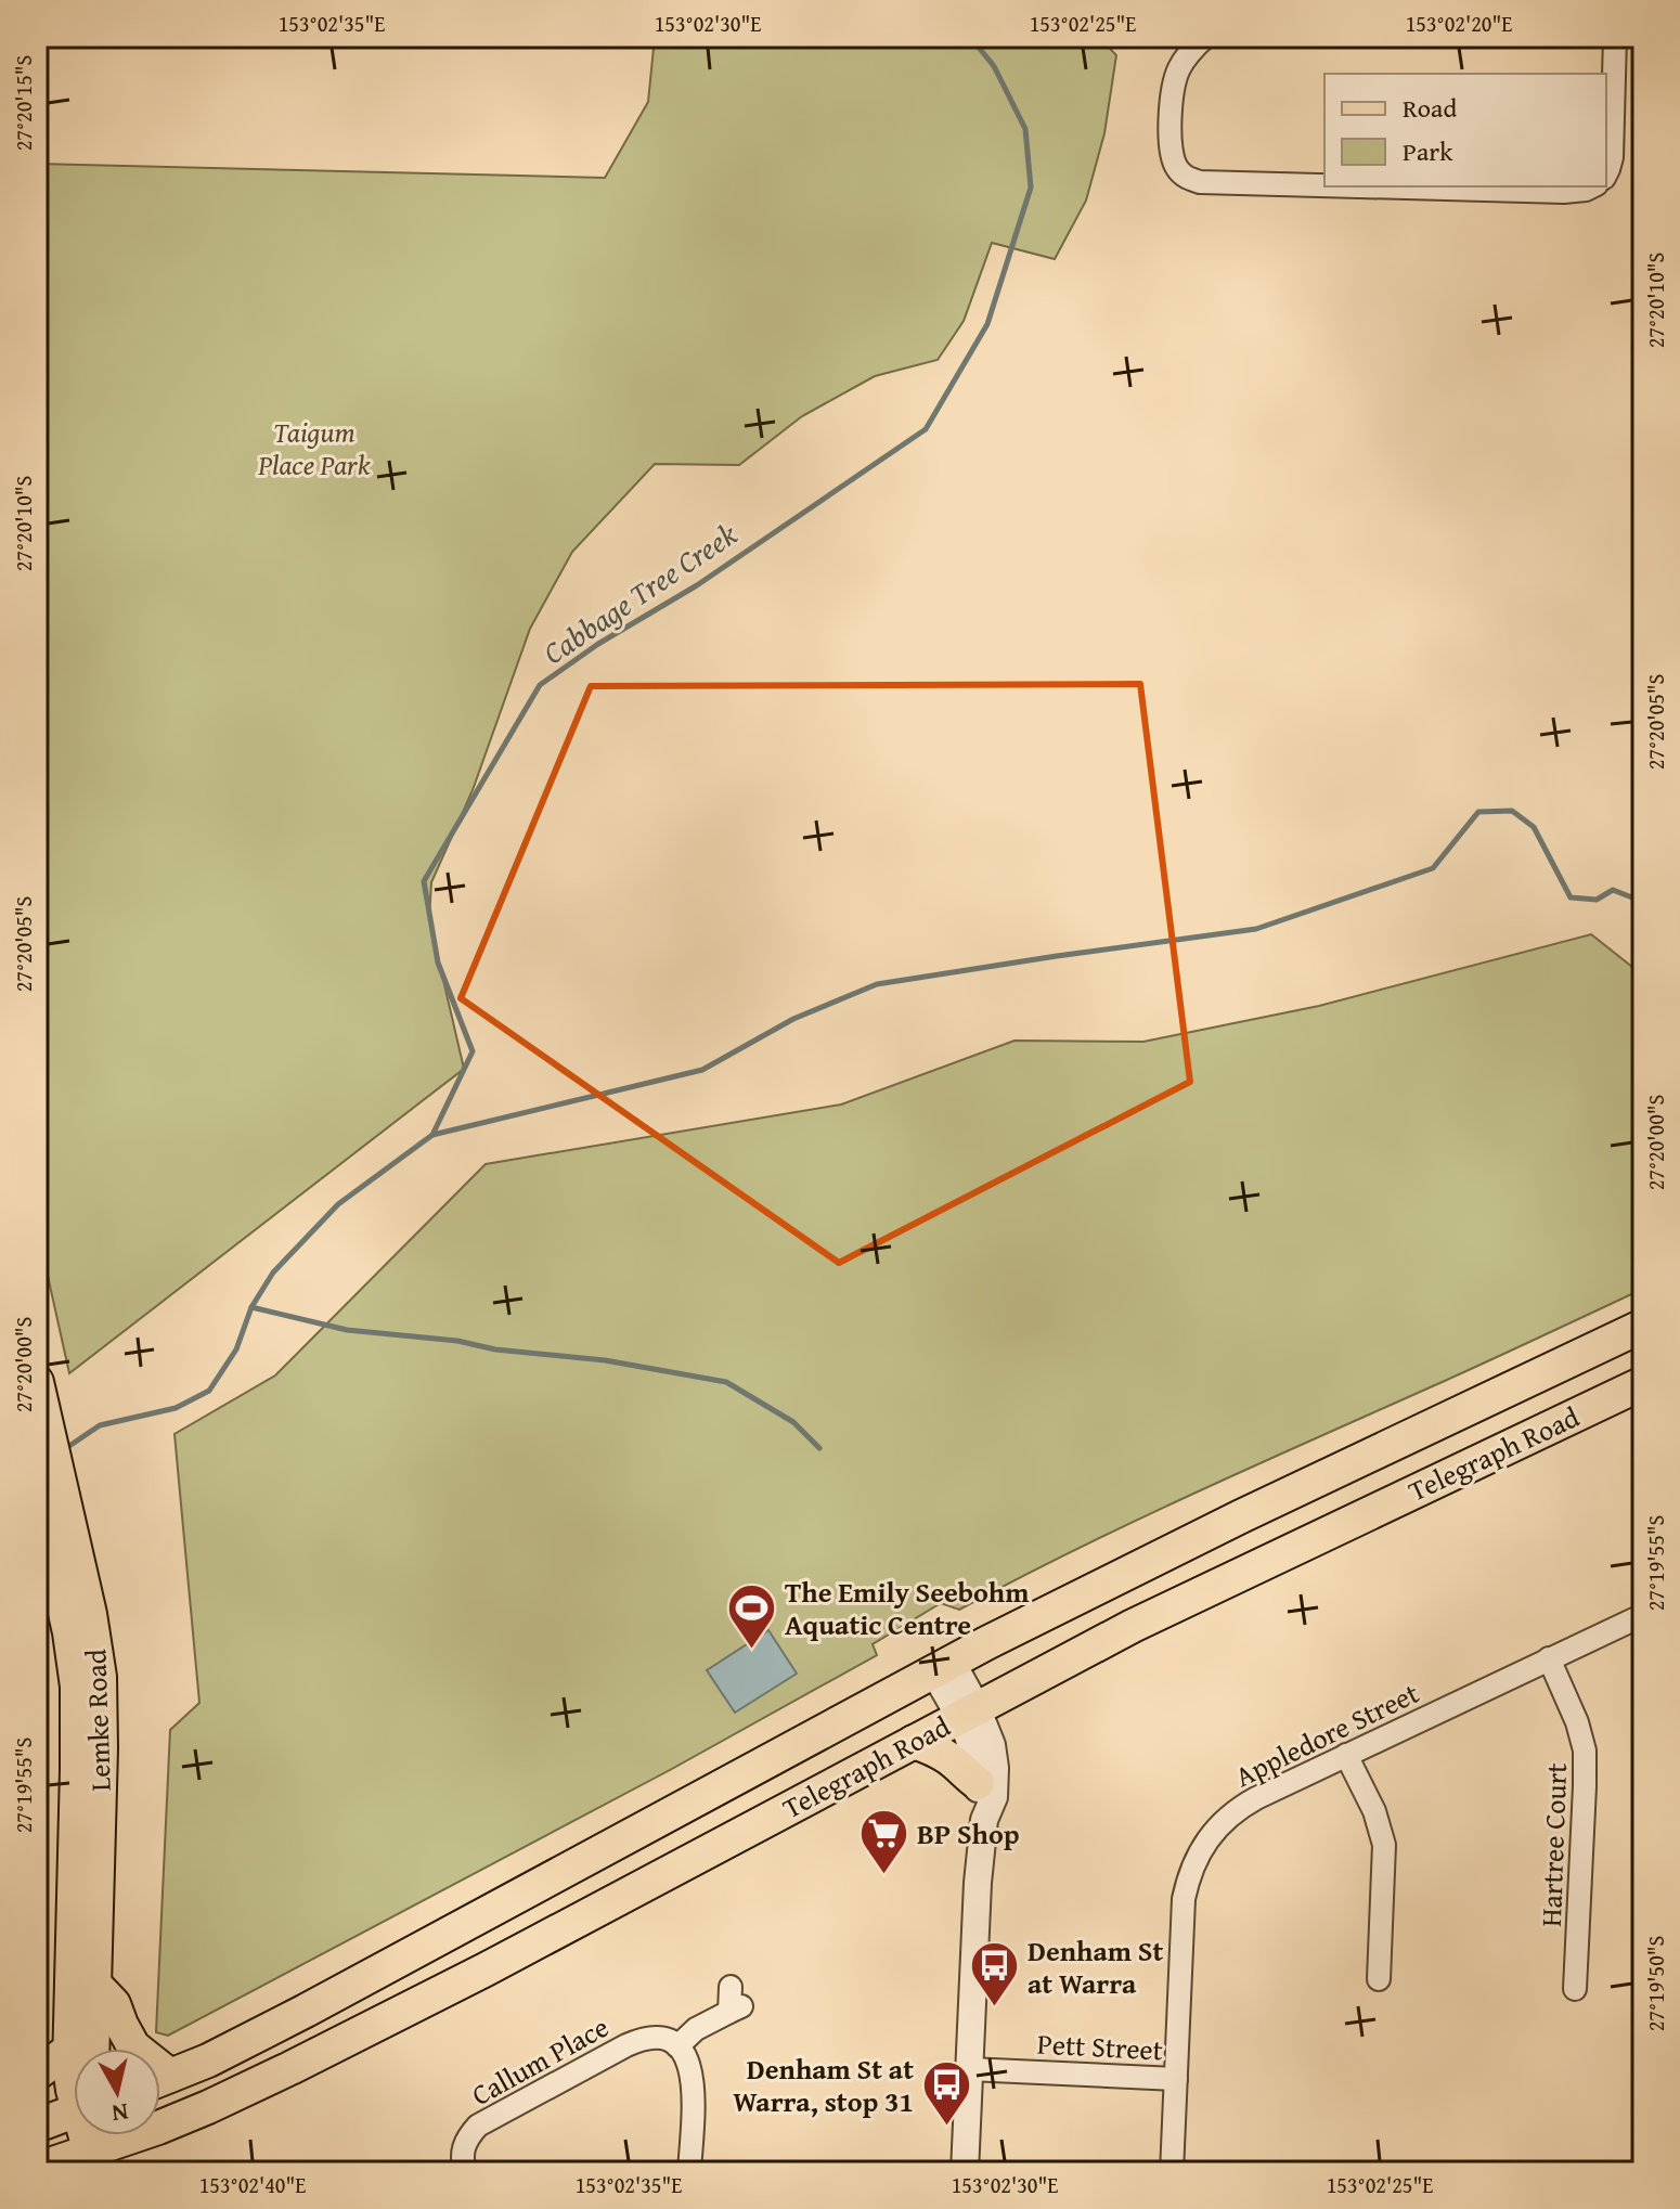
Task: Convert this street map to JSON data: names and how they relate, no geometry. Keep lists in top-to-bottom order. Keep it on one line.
{"streets":{"main road":["Telegraph Road","Lemke Road"],"street":["Appledore Street","Hartree Court","Pett Street","Callum Place"]},"crossings":[["Appledore Street","Hartree Court"],["Appledore Street","Pett Street"]],"water":["Cabbage Tree Creek"],"parks":["Taigum Place Park"],"places":{"sports":["The Emily Seebohm Aquatic Centre"],"supermarket":["BP Shop"],"bus stop":["Denham St at Warra","Denham St at Warra, stop 31"]},"legend":["Road","Park"],"north":"bottom","coordinates":["153°02'35\"E","153°02'30\"E","153°02'25\"E","153°02'20\"E","27°20'15\"S","27°20'10\"S","27°20'05\"S","27°20'00\"S","27°19'55\"S","27°19'50\"S","153°02'40\"E"]}
